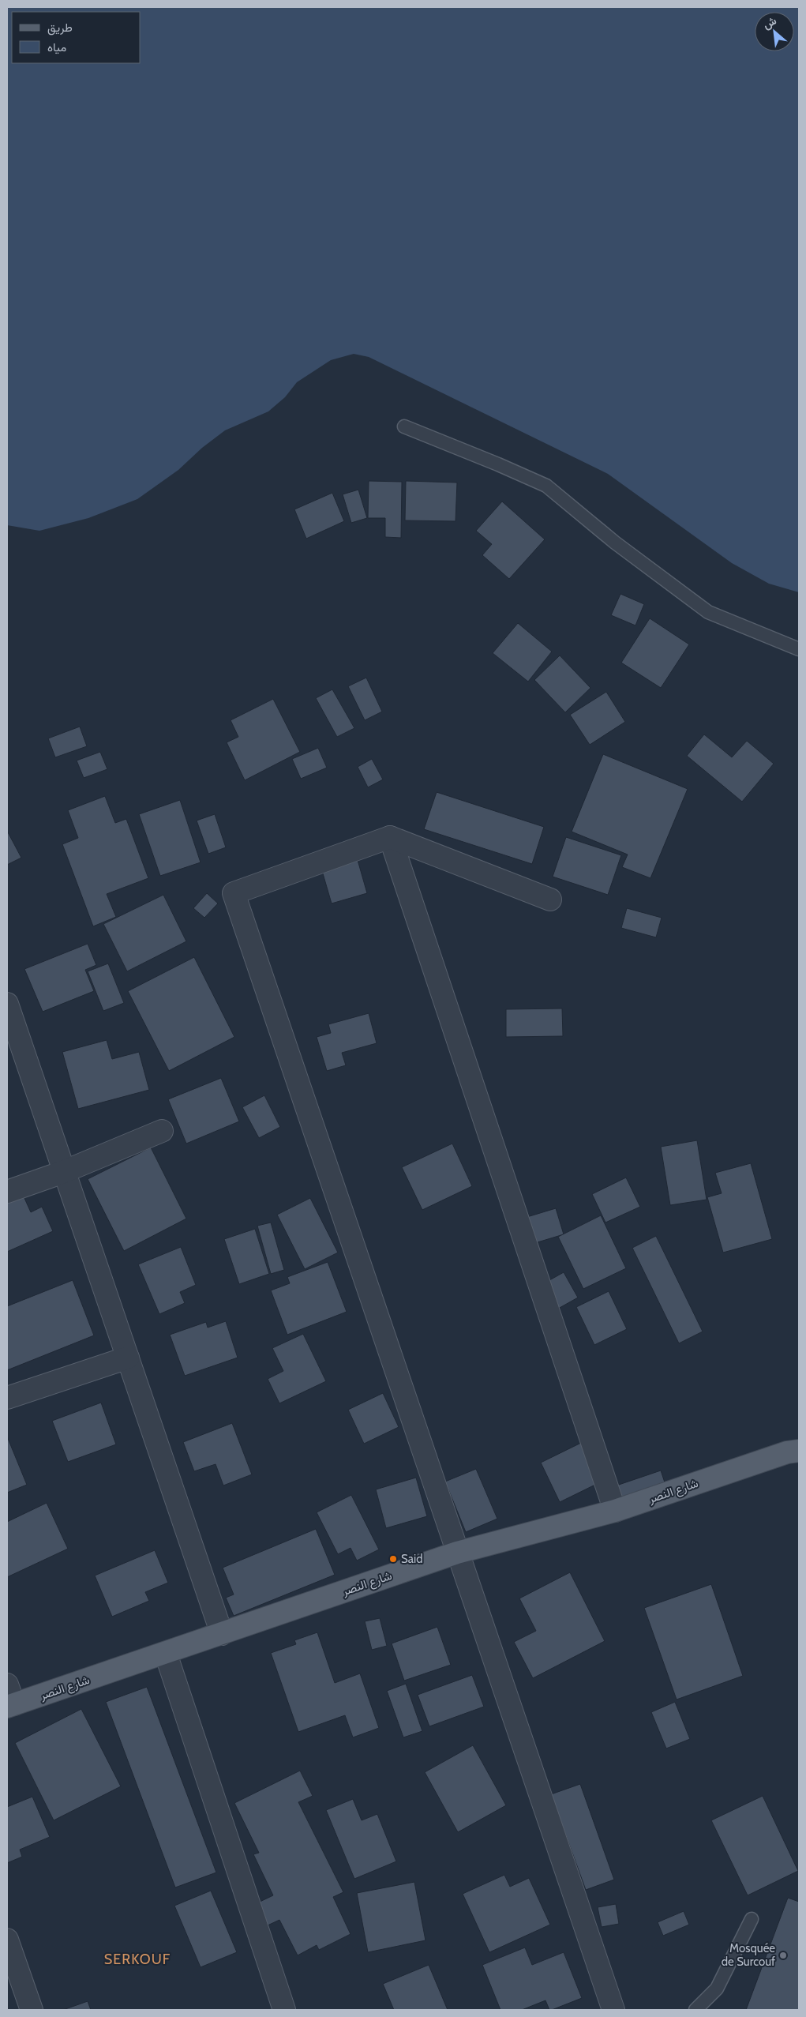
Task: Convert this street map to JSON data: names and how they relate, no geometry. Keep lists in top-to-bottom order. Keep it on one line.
{"streets":{"main road":["شارع النصر"]},"districts":["SERKOUF"],"places":["Said","Mosquée de Surcouf"],"legend":["طريق","مياه"],"north":"top left"}
